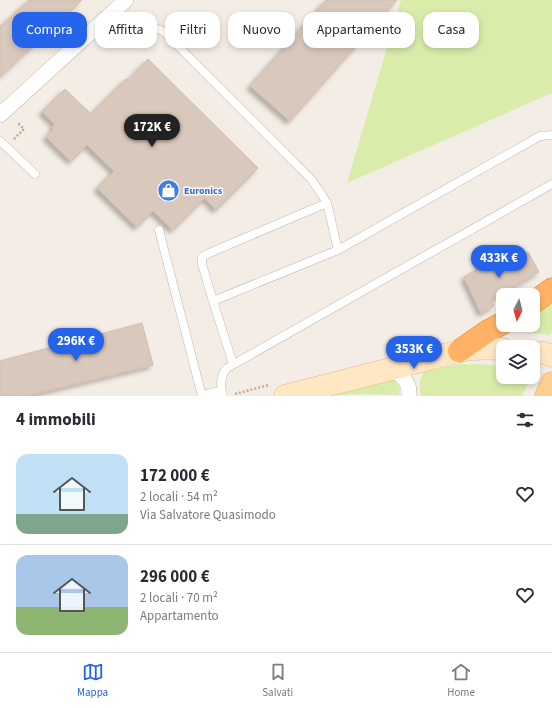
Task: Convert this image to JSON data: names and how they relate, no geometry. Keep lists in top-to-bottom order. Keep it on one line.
{"places":{"shop":["Euronics"]},"north":"bottom","page":{"chip":["Compra","Affitta","Filtri","Nuovo","Appartamento","Casa"],"price":["172K €","433K €","296K €","353K €"],"heading":"4 immobili","list":[{"name":"172 000 €","note":"2 locali · 54 m² · Via Salvatore Quasimodo"},{"name":"296 000 €","note":"2 locali · 70 m² · Appartamento"}],"tabs":["Mappa","Salvati","Home"]}}
